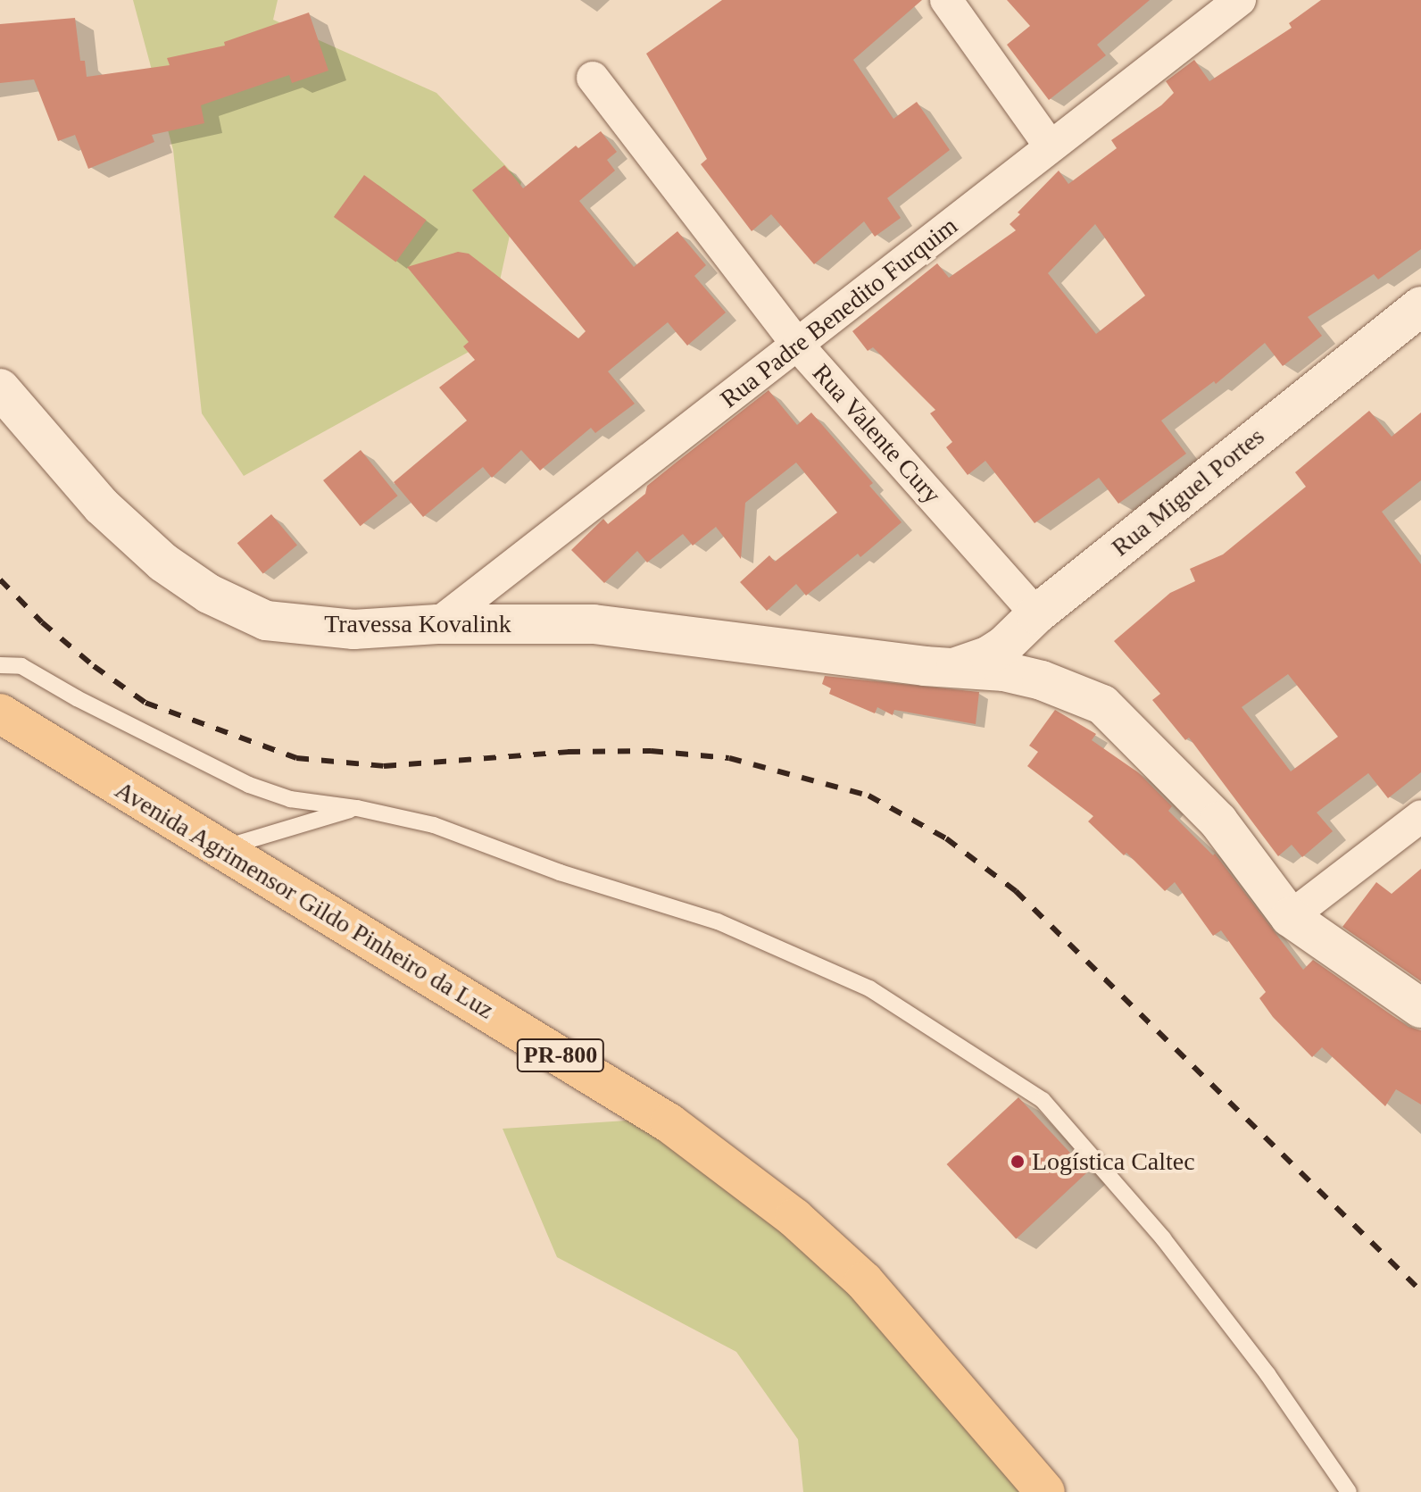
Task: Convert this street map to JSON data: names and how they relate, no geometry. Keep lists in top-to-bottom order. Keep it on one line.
{"streets":{"main road":["Avenida Agrimensor Gildo Pinheiro da Luz","PR-800"],"street":["Rua Padre Benedito Furquim","Rua Valente Cury","Rua Miguel Portes","Travessa Kovalink"]},"crossings":[["Rua Padre Benedito Furquim","Rua Valente Cury"],["Rua Padre Benedito Furquim","Travessa Kovalink"],["Rua Valente Cury","Rua Miguel Portes"],["Rua Miguel Portes","Travessa Kovalink"]],"places":["Logística Caltec"]}
